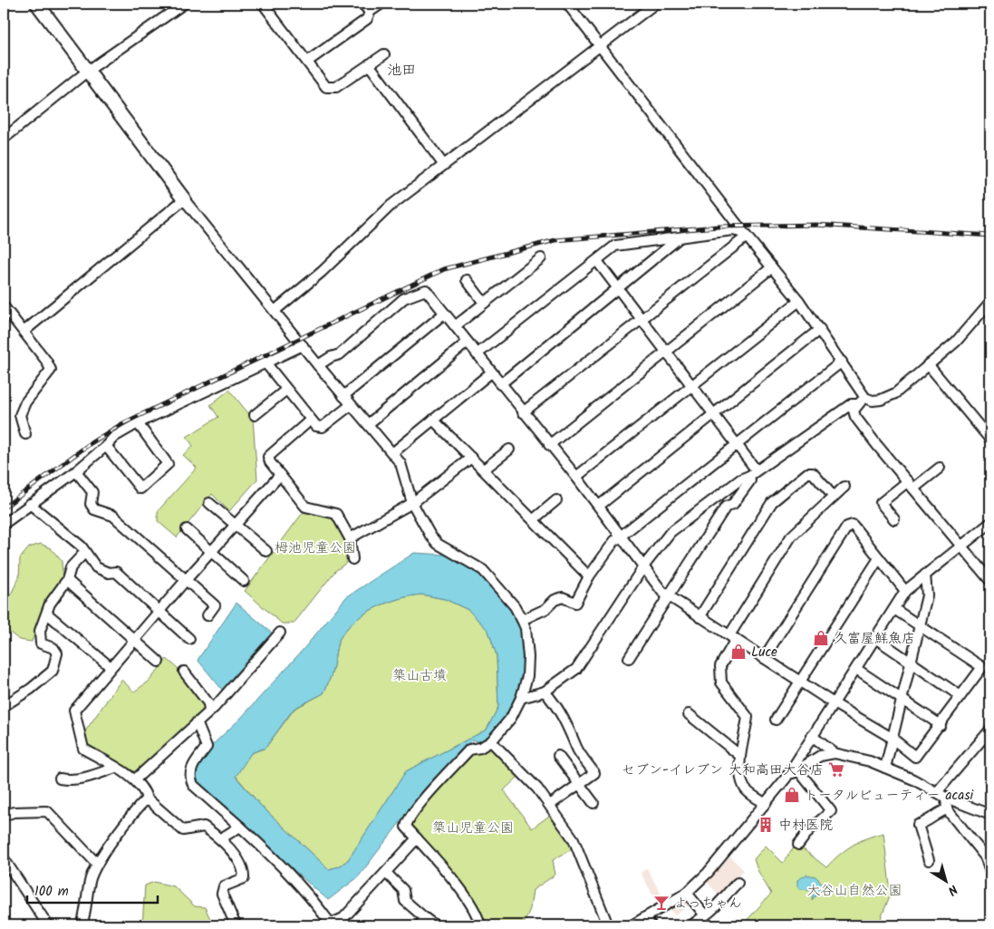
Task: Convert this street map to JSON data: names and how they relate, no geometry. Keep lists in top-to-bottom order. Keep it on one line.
{"districts":["池田"],"parks":["栂池児童公園","築山古墳","築山児童公園","大谷山自然公園"],"places":{"shop":["久富屋鮮魚店","Luce","トータルビューティー acasi"],"supermarket":["セブン-イレブン 大和高田大谷店"],"building":["中村医院"],"bar":["よっちゃん"]},"scale_bar":"100 m","north":"bottom right"}
